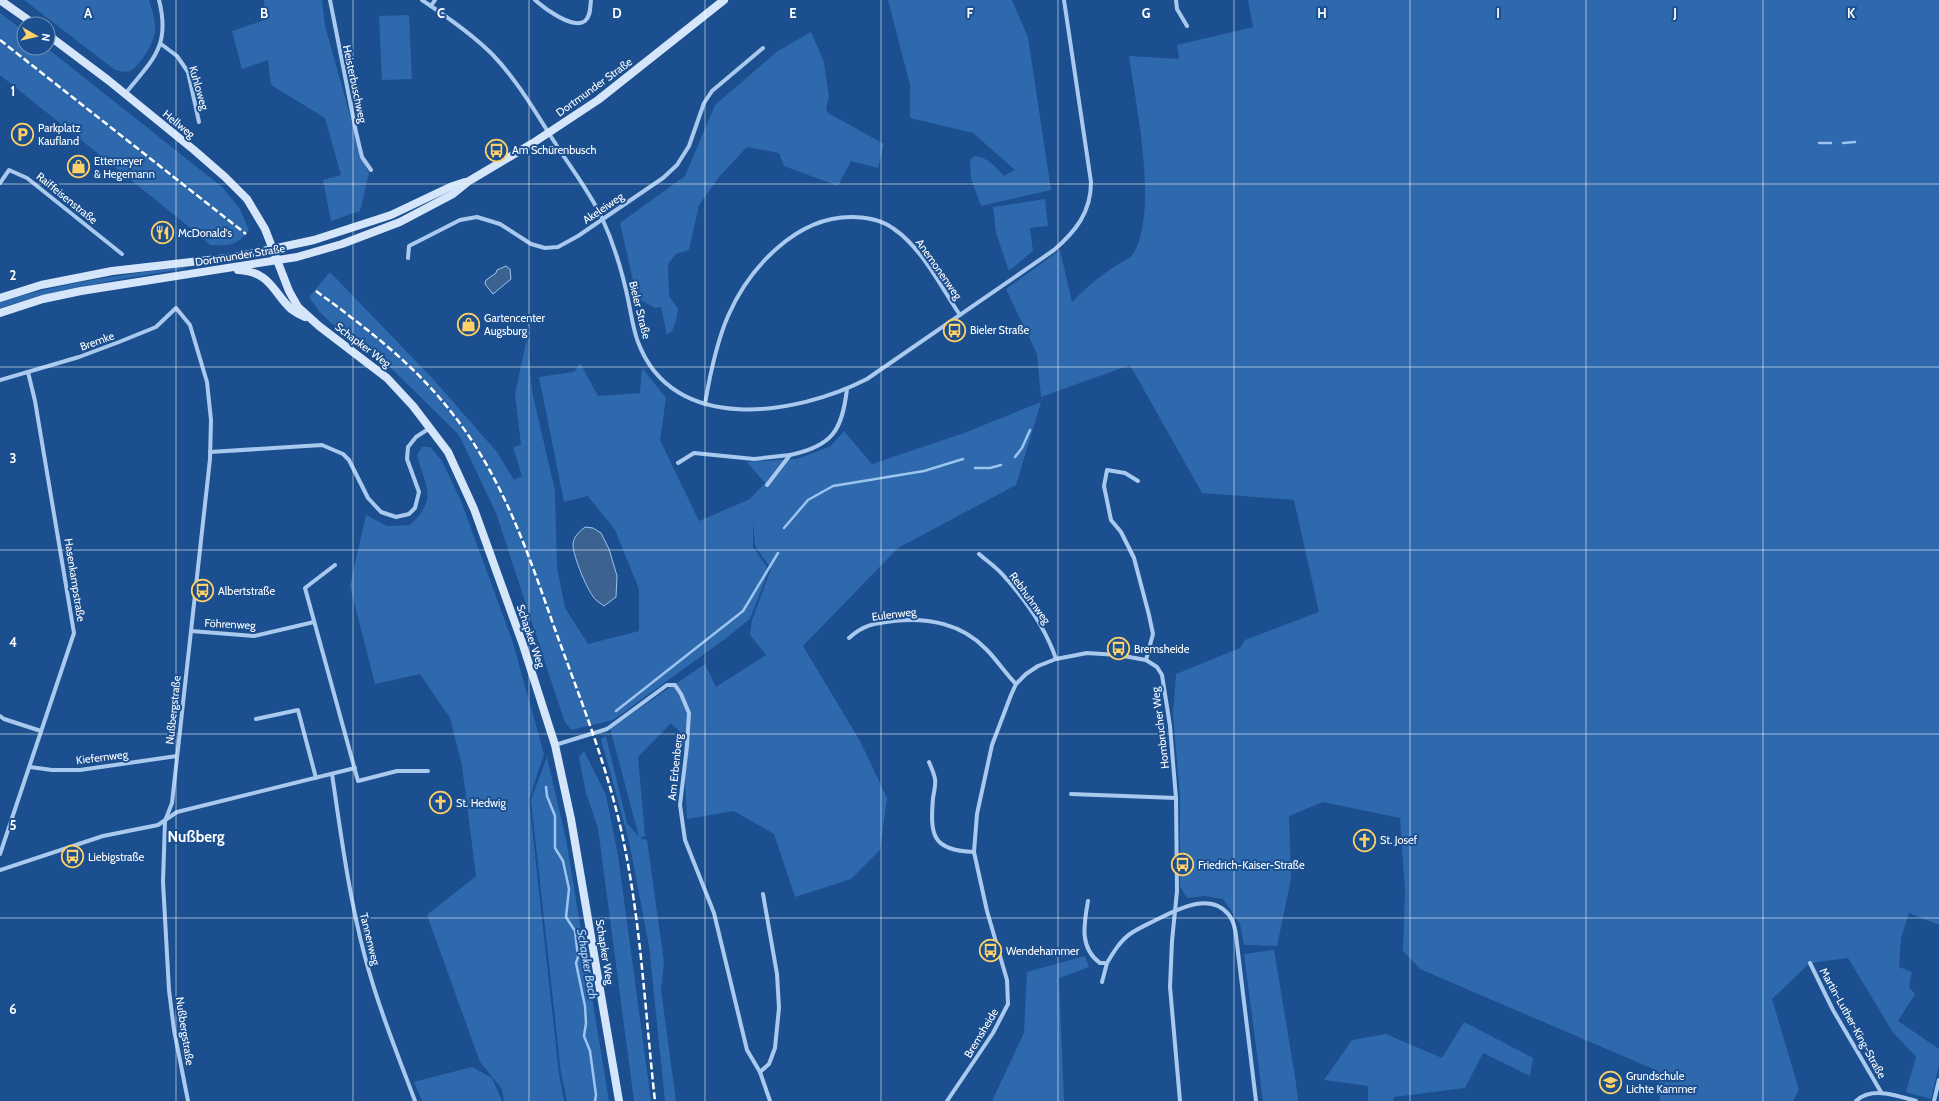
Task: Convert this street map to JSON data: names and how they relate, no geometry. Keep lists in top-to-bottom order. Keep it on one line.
{"streets":{"street":["Heisterbuschweg","Dortmunder Straße","Kuhloweg","Hellweg","Raiffeisenstraße","Akeleiweg","Anemonenweg","Bieler Straße","Bremke","Schapker Weg","Hasenkampstraße","Rebhuhnweg","Eulenweg","Föhrenweg","Nußbergstraße","Hombrucher Weg","Kiefernweg","Am Erbenberg","Tannenweg","Martin-Luther-King-Straße","Bremsheide"]},"crossings":[["Dortmunder Straße","Hellweg"],["Dortmunder Straße","Bieler Straße"],["Dortmunder Straße","Schapker Weg"],["Hellweg","Schapker Weg"],["Akeleiweg","Bieler Straße"],["Anemonenweg","Bieler Straße"],["Bremke","Hasenkampstraße"],["Bremke","Nußbergstraße"],["Schapker Weg","Am Erbenberg"],["Hasenkampstraße","Kiefernweg"],["Rebhuhnweg","Bremsheide"],["Eulenweg","Bremsheide"],["Föhrenweg","Nußbergstraße"],["Nußbergstraße","Kiefernweg"],["Hombrucher Weg","Bremsheide"]],"districts":["Nußberg"],"water":["Schapker Bach"],"places":{"parking":["Parkplatz Kaufland"],"bus stop":["Am Schürenbusch","Bieler Straße","Albertstraße","Bremsheide","Liebigstraße","Friedrich-Kaiser-Straße","Wendehammer"],"shop":["Ettemeyer & Hegemann","Gartencenter Augsburg"],"restaurant":["McDonald's"],"church":["St. Hedwig","St. Josef"],"school or university":["Grundschule Lichte Kammer"]},"north":"right","grid":{"columns":["A","B","C","D","E","F","G","H","I","J","K"],"rows":["1","2","3","4","5","6"]}}
